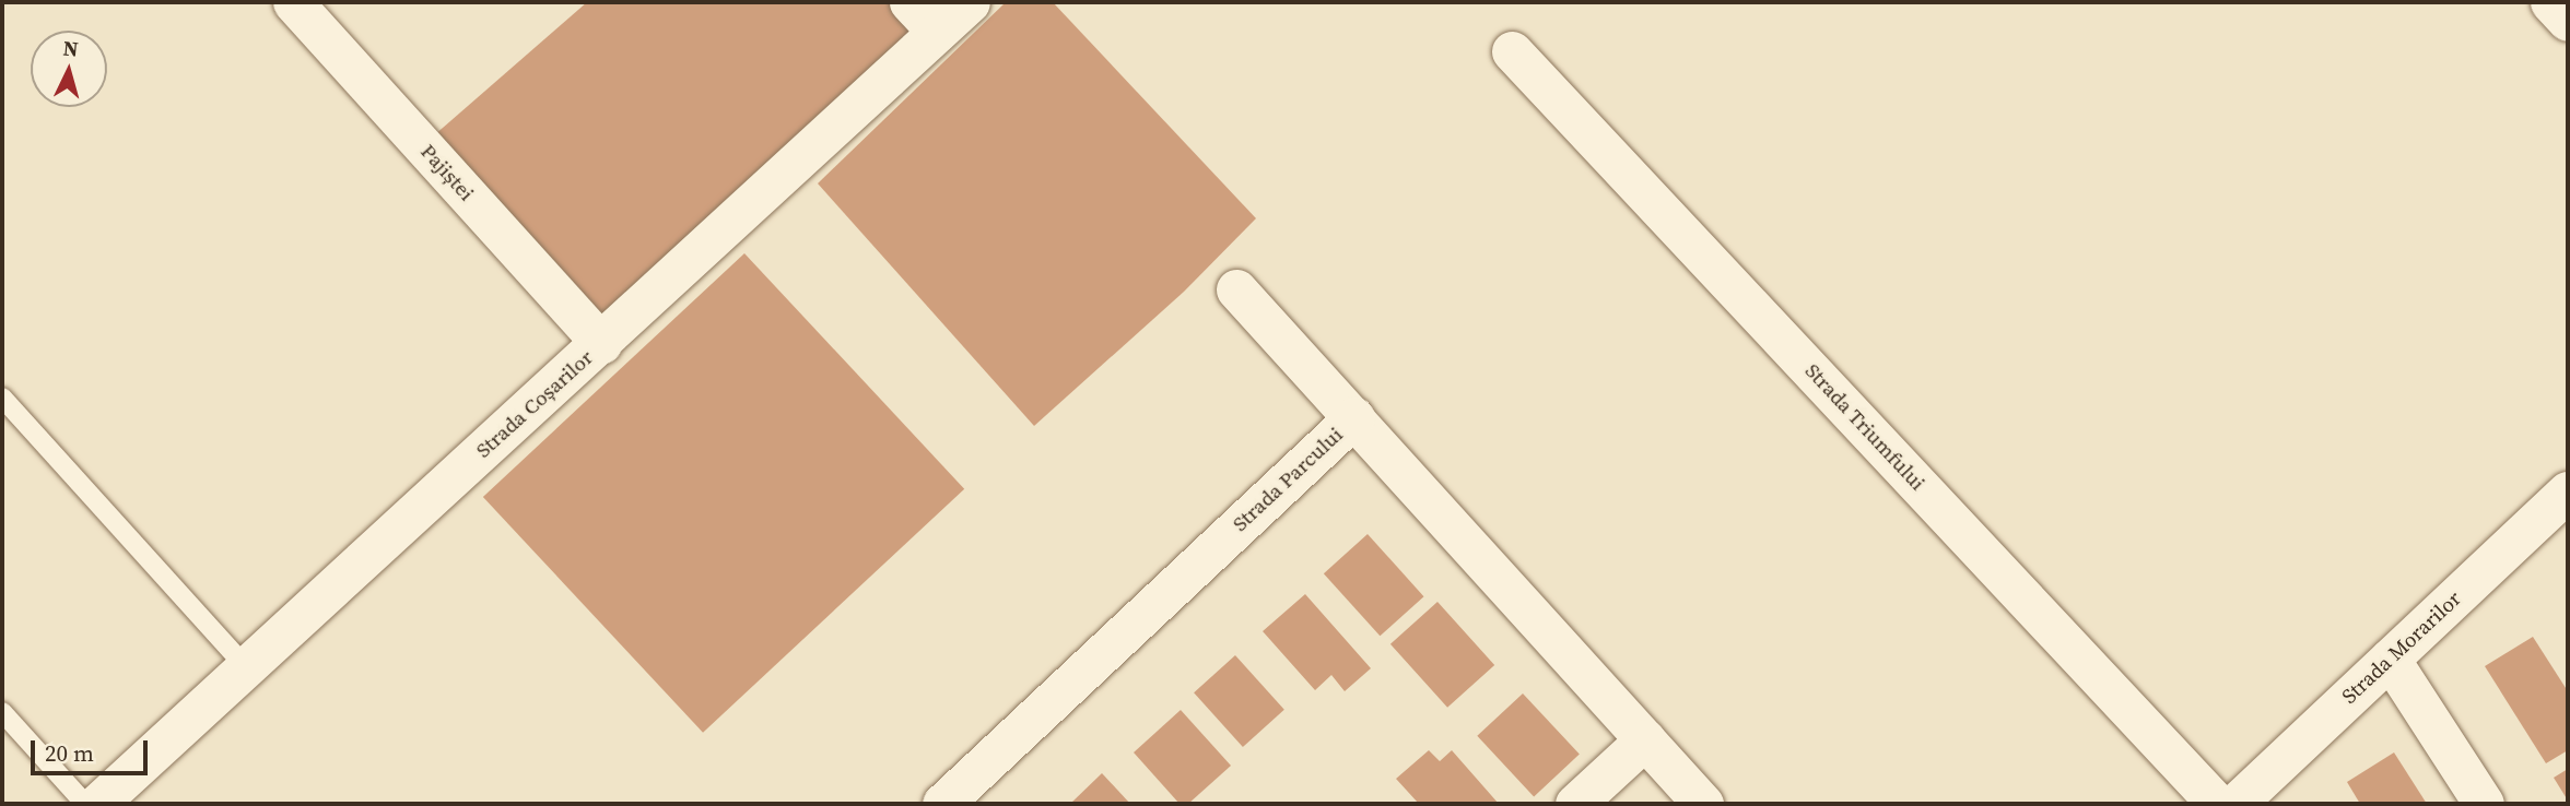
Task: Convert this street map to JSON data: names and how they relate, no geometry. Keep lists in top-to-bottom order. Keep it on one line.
{"streets":{"street":["Pajiștei","Strada Coșarilor","Strada Triumfului","Strada Parcului","Strada Morarilor"]},"crossings":[["Pajiștei","Strada Coșarilor"]],"scale_bar":"20 m","north":"top"}
